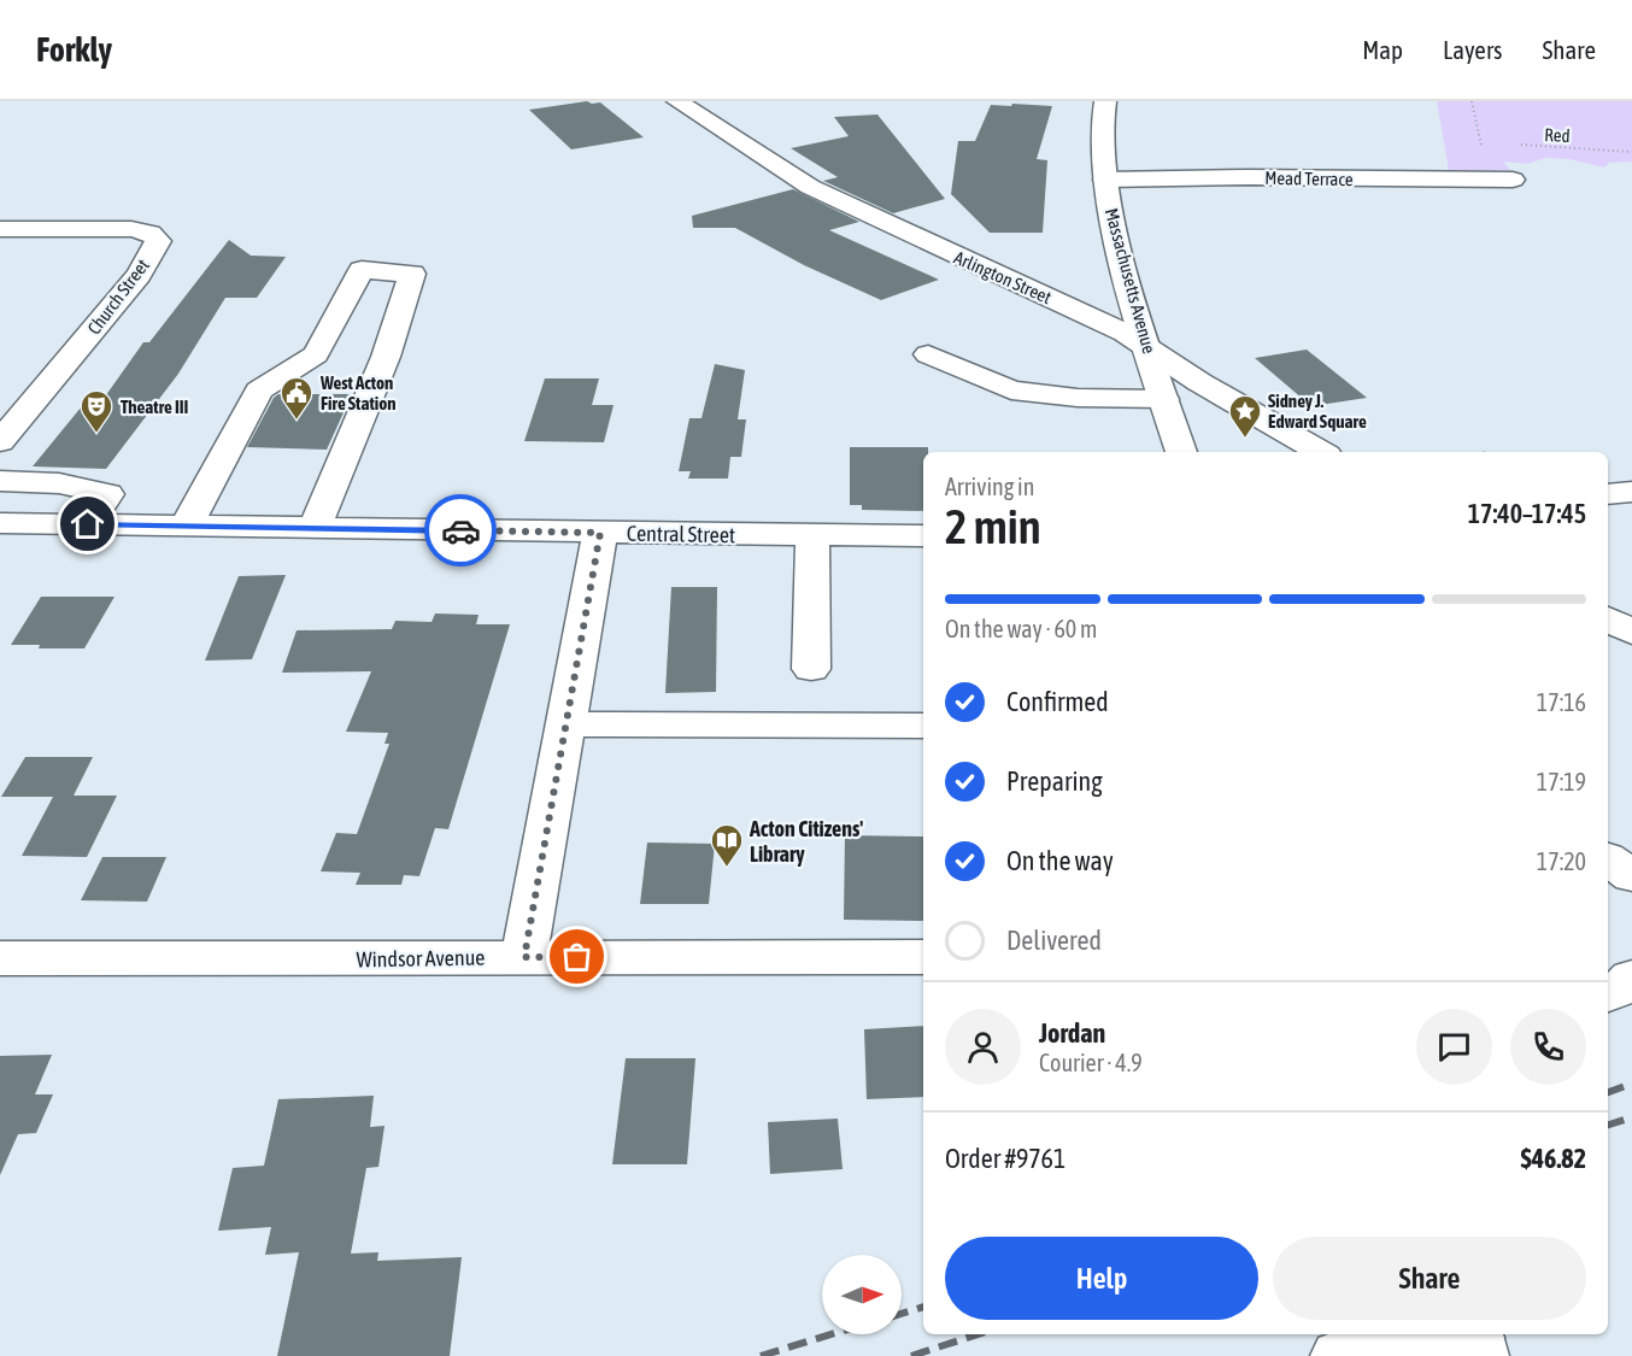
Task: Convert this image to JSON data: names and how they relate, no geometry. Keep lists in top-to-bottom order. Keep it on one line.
{"streets":{"street":["Mead Terrace","Arlington Street","Massachusetts Avenue","Church Street","Central Street","Windsor Avenue"],"path":["Red"]},"crossings":[["Mead Terrace","Massachusetts Avenue"],["Arlington Street","Massachusetts Avenue"]],"places":{"public building":["West Acton Fire Station"],"theatre":["Theatre III"],"place":["Sidney J. Edward Square"],"library":["Acton Citizens' Library"]},"north":"right","page":{"header":"Forkly","nav":["Map","Layers","Share"],"heading":["2 min","Arriving in","17:40–17:45"],"panel":["Jordan","Courier · 4.9","Order #9761","$46.82"],"bar":"On the way · 60 m","list":[["Confirmed","17:16"],["Preparing","17:19"],["On the way","17:20"],"Delivered"],"buttons":["Help","Share"]}}
